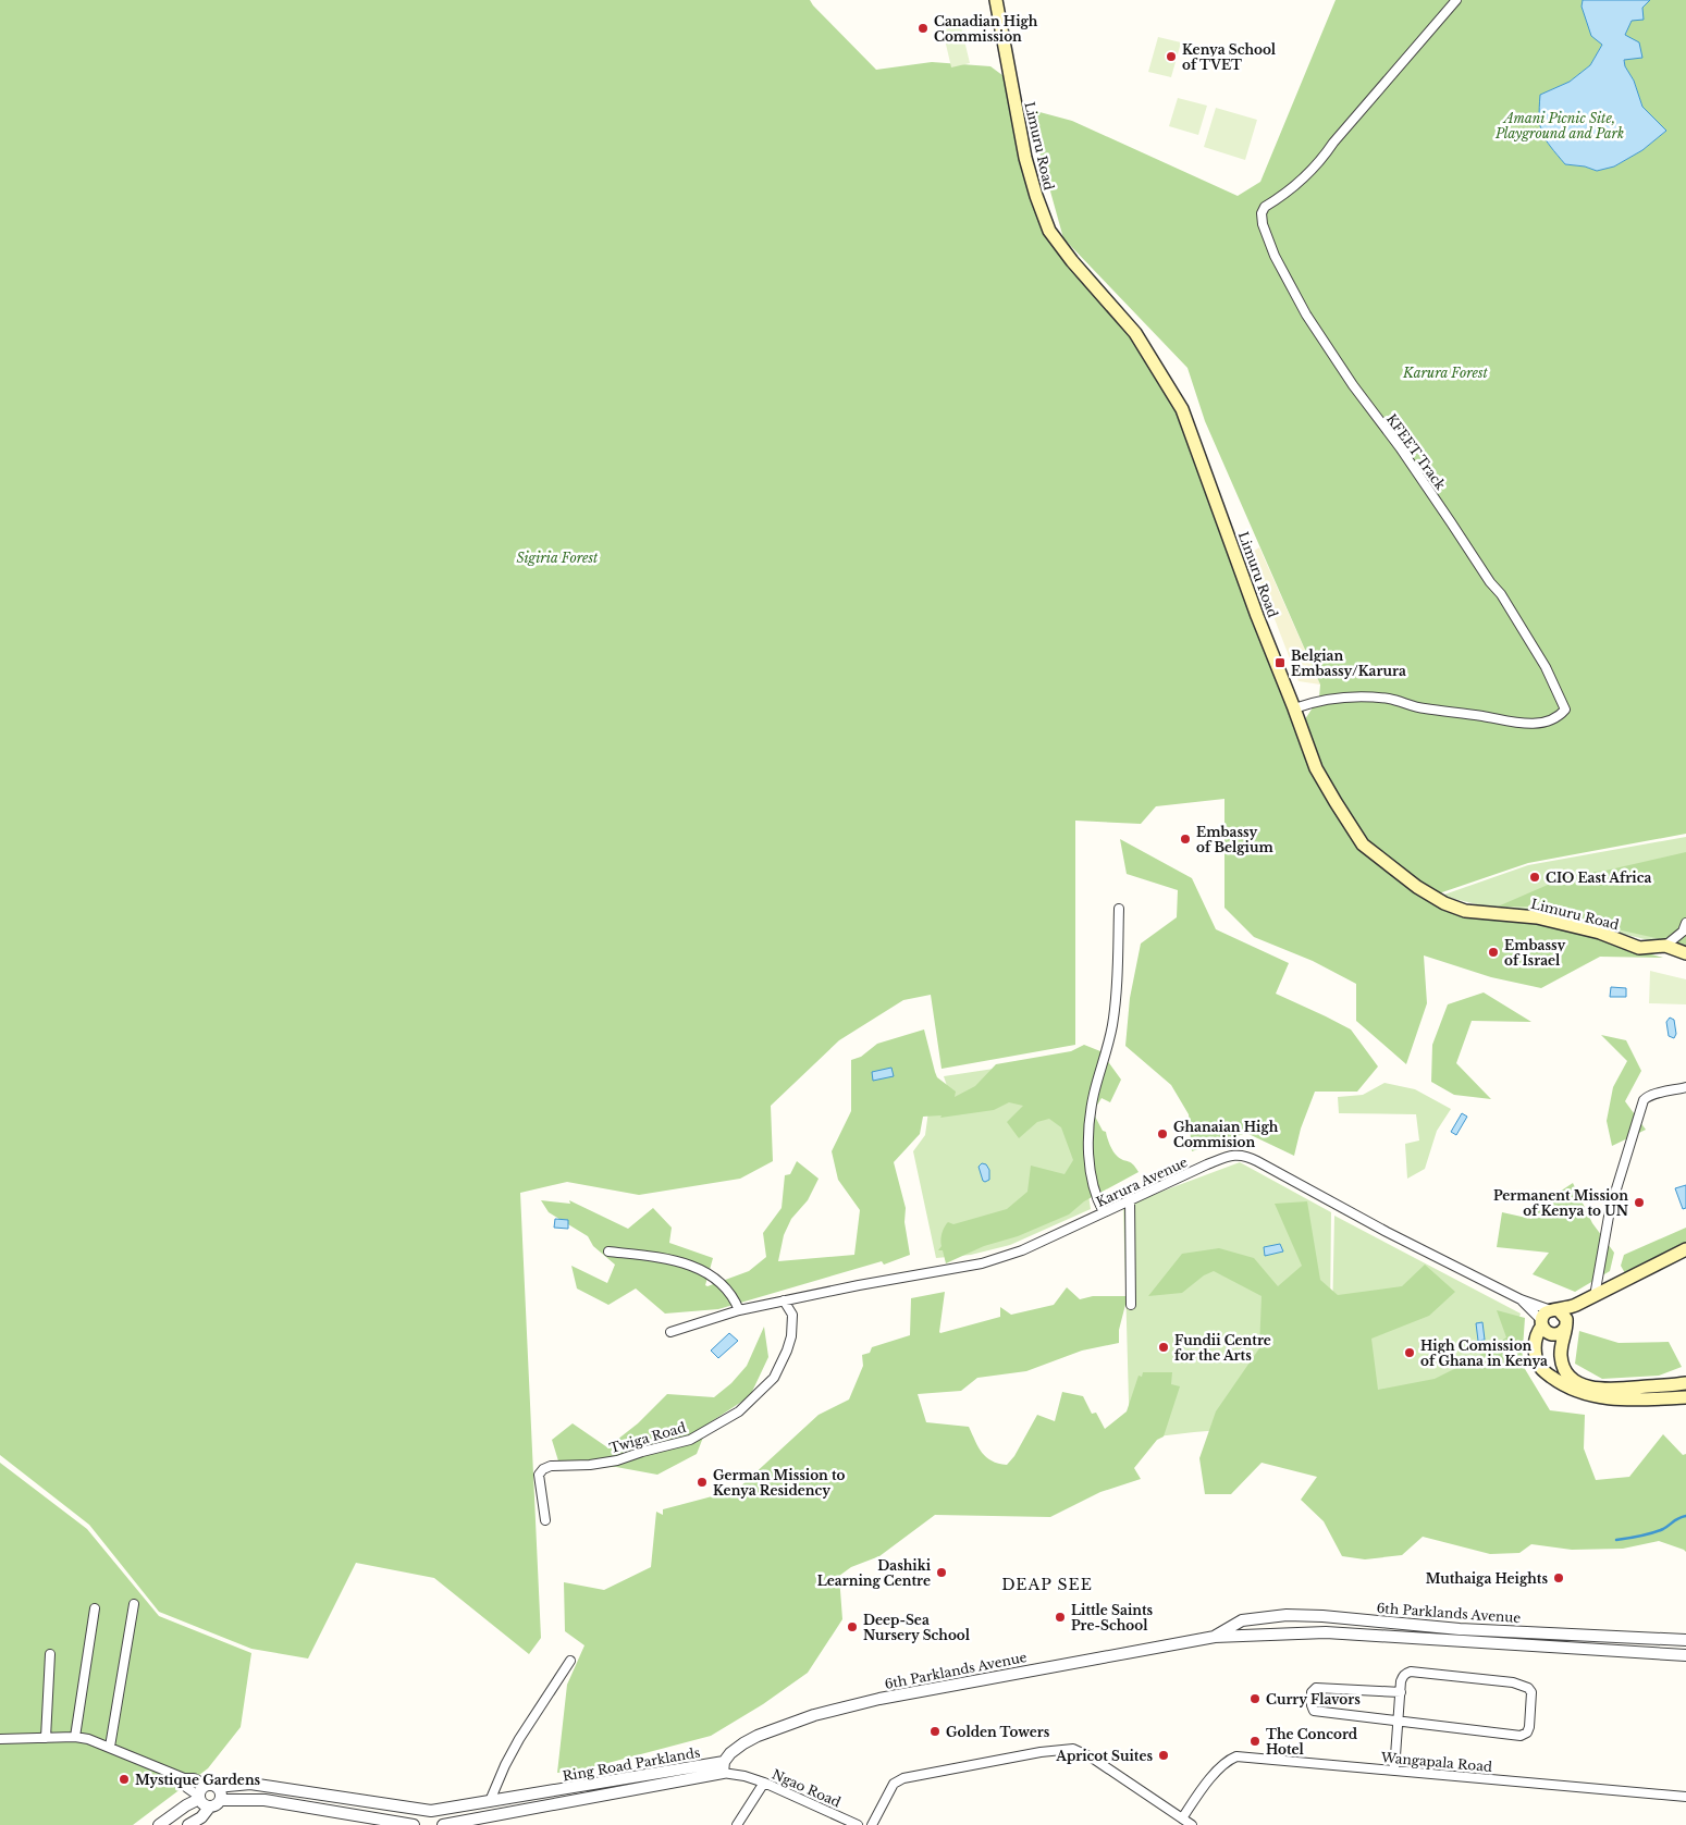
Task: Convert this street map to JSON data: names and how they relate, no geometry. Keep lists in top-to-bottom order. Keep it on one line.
{"streets":{"main road":["Limuru Road"],"street":["KFEET Track","Karura Avenue","Twiga Road","6th Parklands Avenue","Wangapala Road","Ring Road Parklands","Ngao Road"]},"crossings":[["Limuru Road","KFEET Track"],["Karura Avenue","Twiga Road"],["6th Parklands Avenue","Ring Road Parklands"],["Ring Road Parklands","Ngao Road"]],"districts":["DEAP SEE"],"parks":["Amani Picnic Site, Playground and Park","Karura Forest","Sigiria Forest"],"places":{"other":["Canadian High Commission","Kenya School of TVET","Embassy of Belgium","CIO East Africa","Embassy of Israel","Ghanaian High Commision","Permanent Mission of Kenya to UN","Fundii Centre for the Arts","High Comission of Ghana in Kenya","German Mission to Kenya Residency","Dashiki Learning Centre","Muthaiga Heights","Little Saints Pre-School","Deep-Sea Nursery School","Curry Flavors","Golden Towers","The Concord Hotel","Apricot Suites","Mystique Gardens"],"transit":["Belgian Embassy/Karura"]}}
